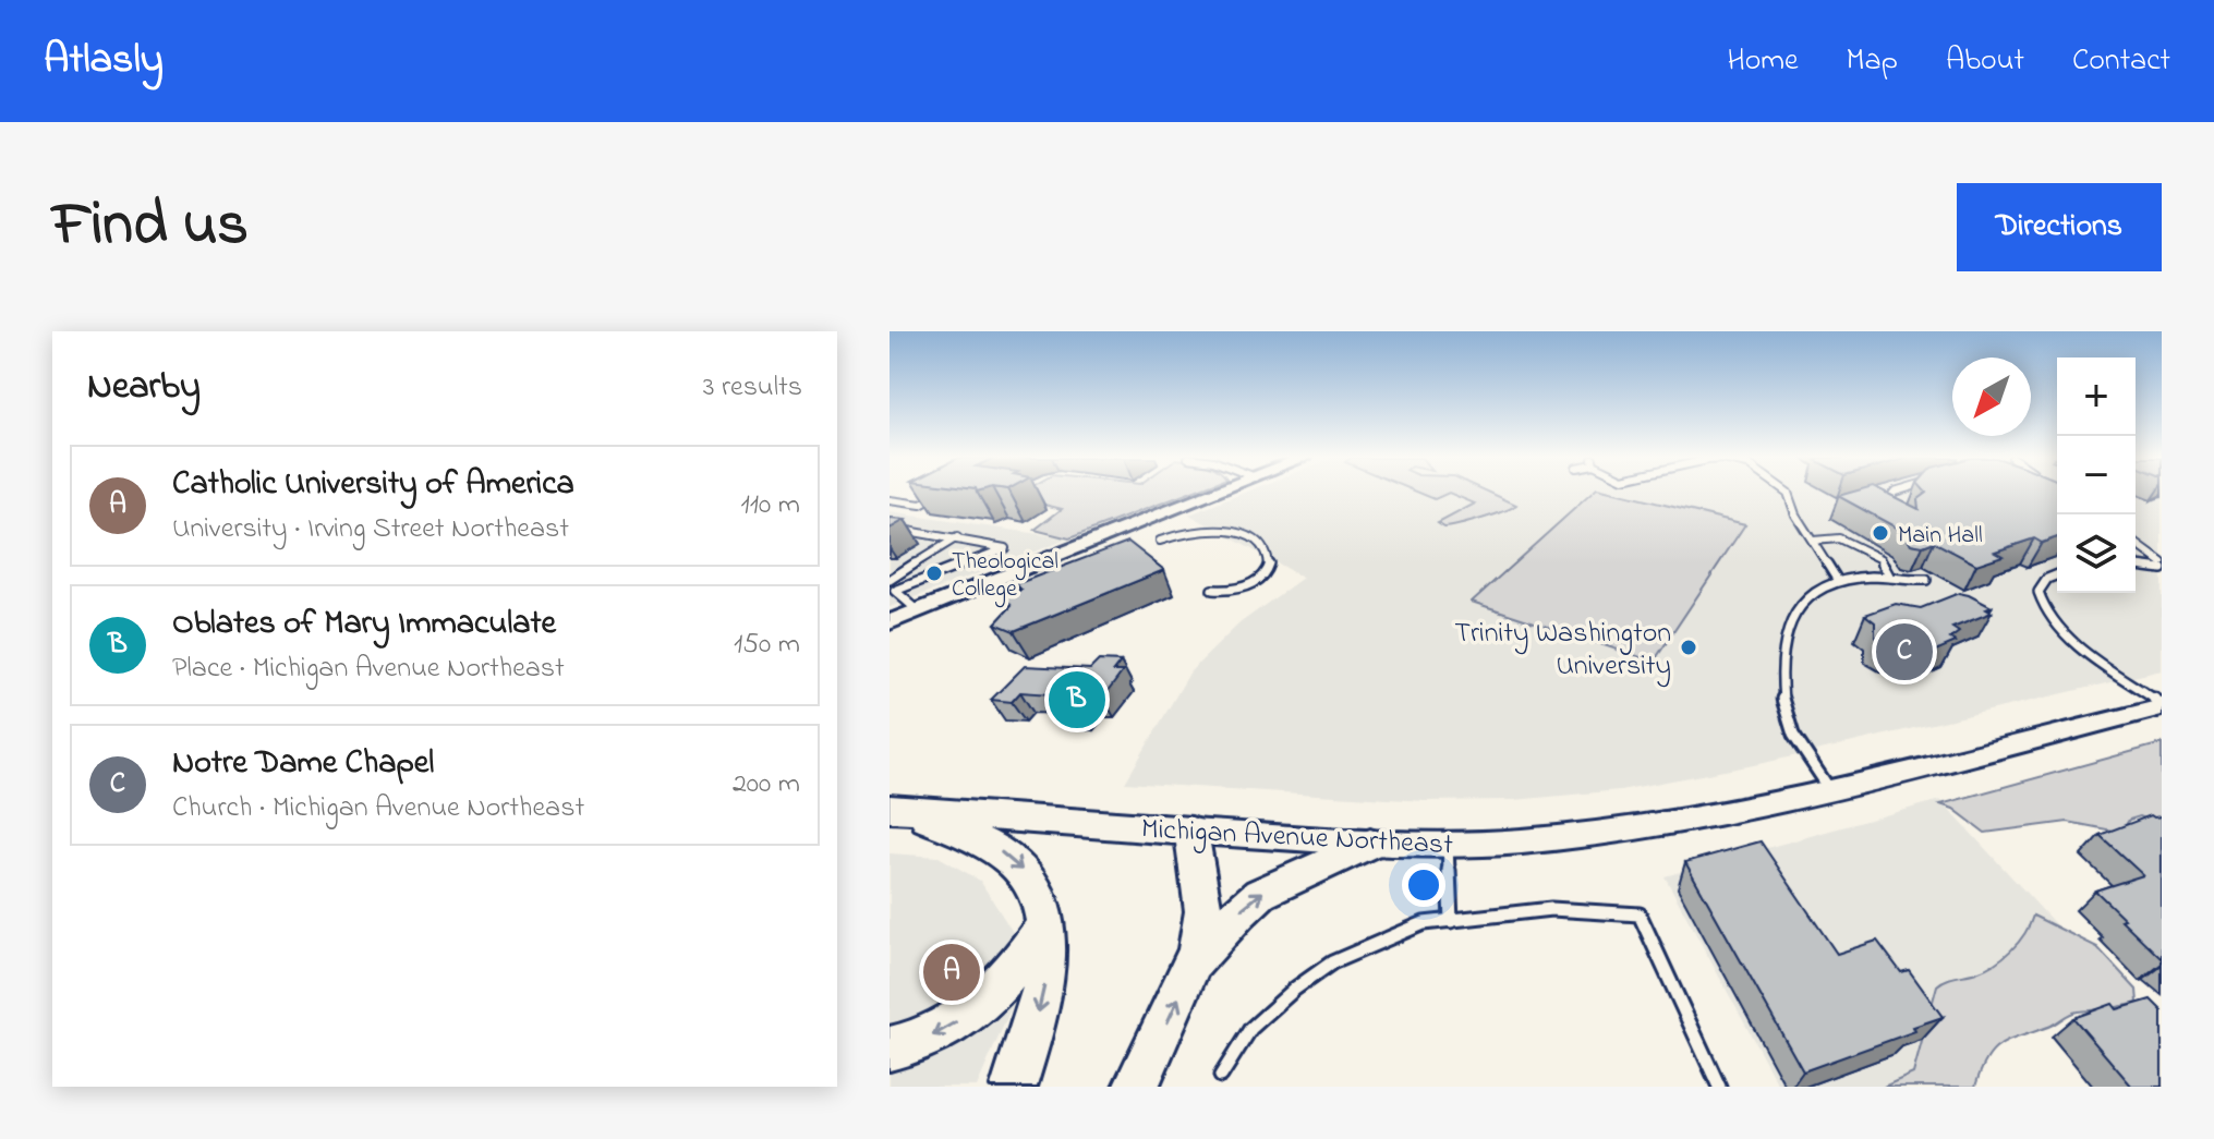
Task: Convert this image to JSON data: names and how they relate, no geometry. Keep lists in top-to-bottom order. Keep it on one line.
{"streets":{"main road":["Michigan Avenue Northeast"]},"places":["Main Hall","Theological College","Trinity Washington University"],"north":"bottom left","page":{"header":"Atlasly","nav":["Home","Map","About","Contact"],"title":"Find us","buttons":"Directions","heading":["Nearby","3 results"],"map_buttons":["+","−"],"list":[{"mark":"A","name":"Catholic University of America","note":"University · Irving Street Northeast","value":"110 m"},{"mark":"B","name":"Oblates of Mary Immaculate","note":"Place · Michigan Avenue Northeast","value":"150 m"},{"mark":"C","name":"Notre Dame Chapel","note":"Church · Michigan Avenue Northeast","value":"200 m"}],"pins":["C","B","A"]}}
